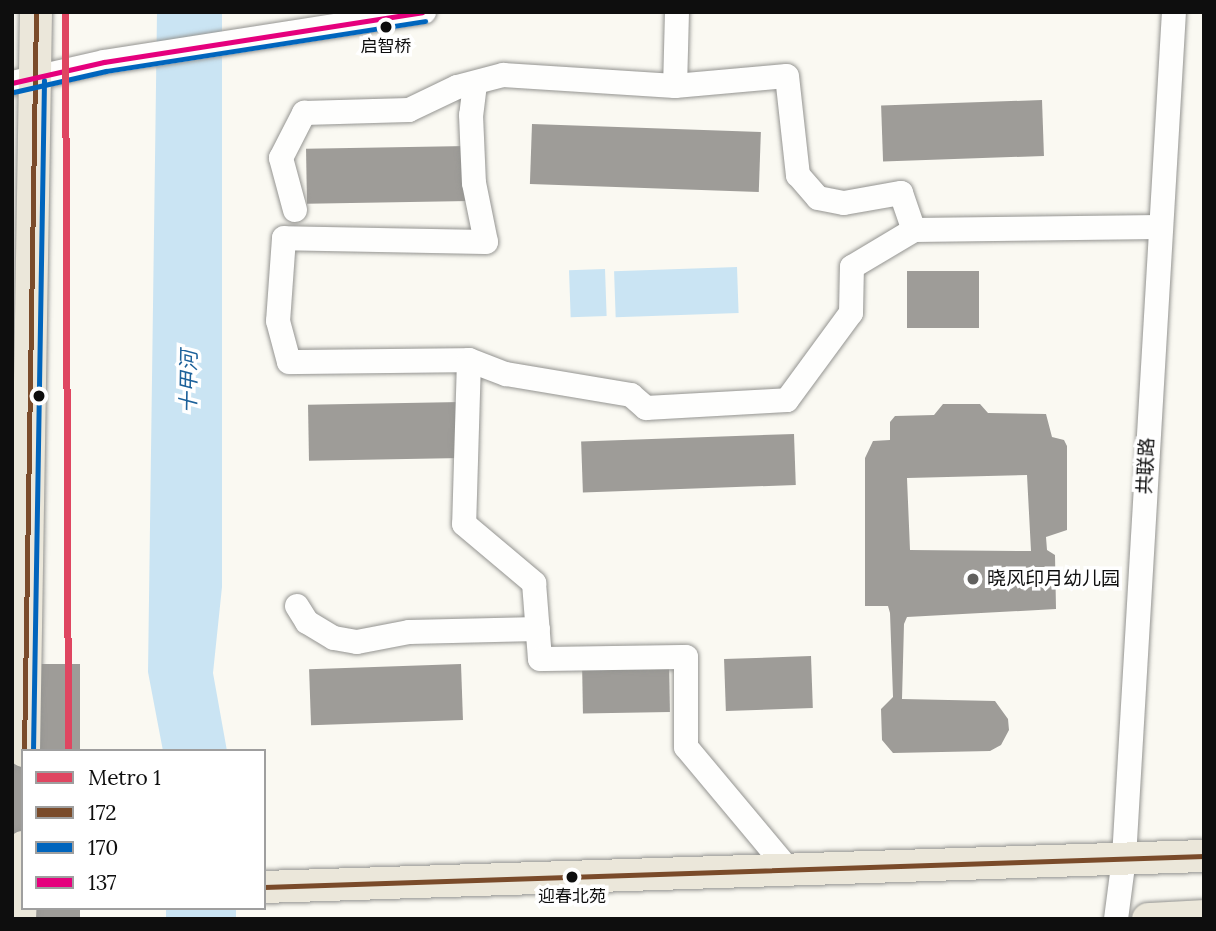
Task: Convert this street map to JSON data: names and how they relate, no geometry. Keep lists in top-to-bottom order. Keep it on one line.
{"streets":{"street":["共联路"]},"water":["十甲河"],"places":["启智桥","晓风印月幼儿园","迎春北苑"],"lines":["metro line 1","transit line 172","transit line 137","transit line 170"],"legend":["Metro 1","172","170","137"]}
